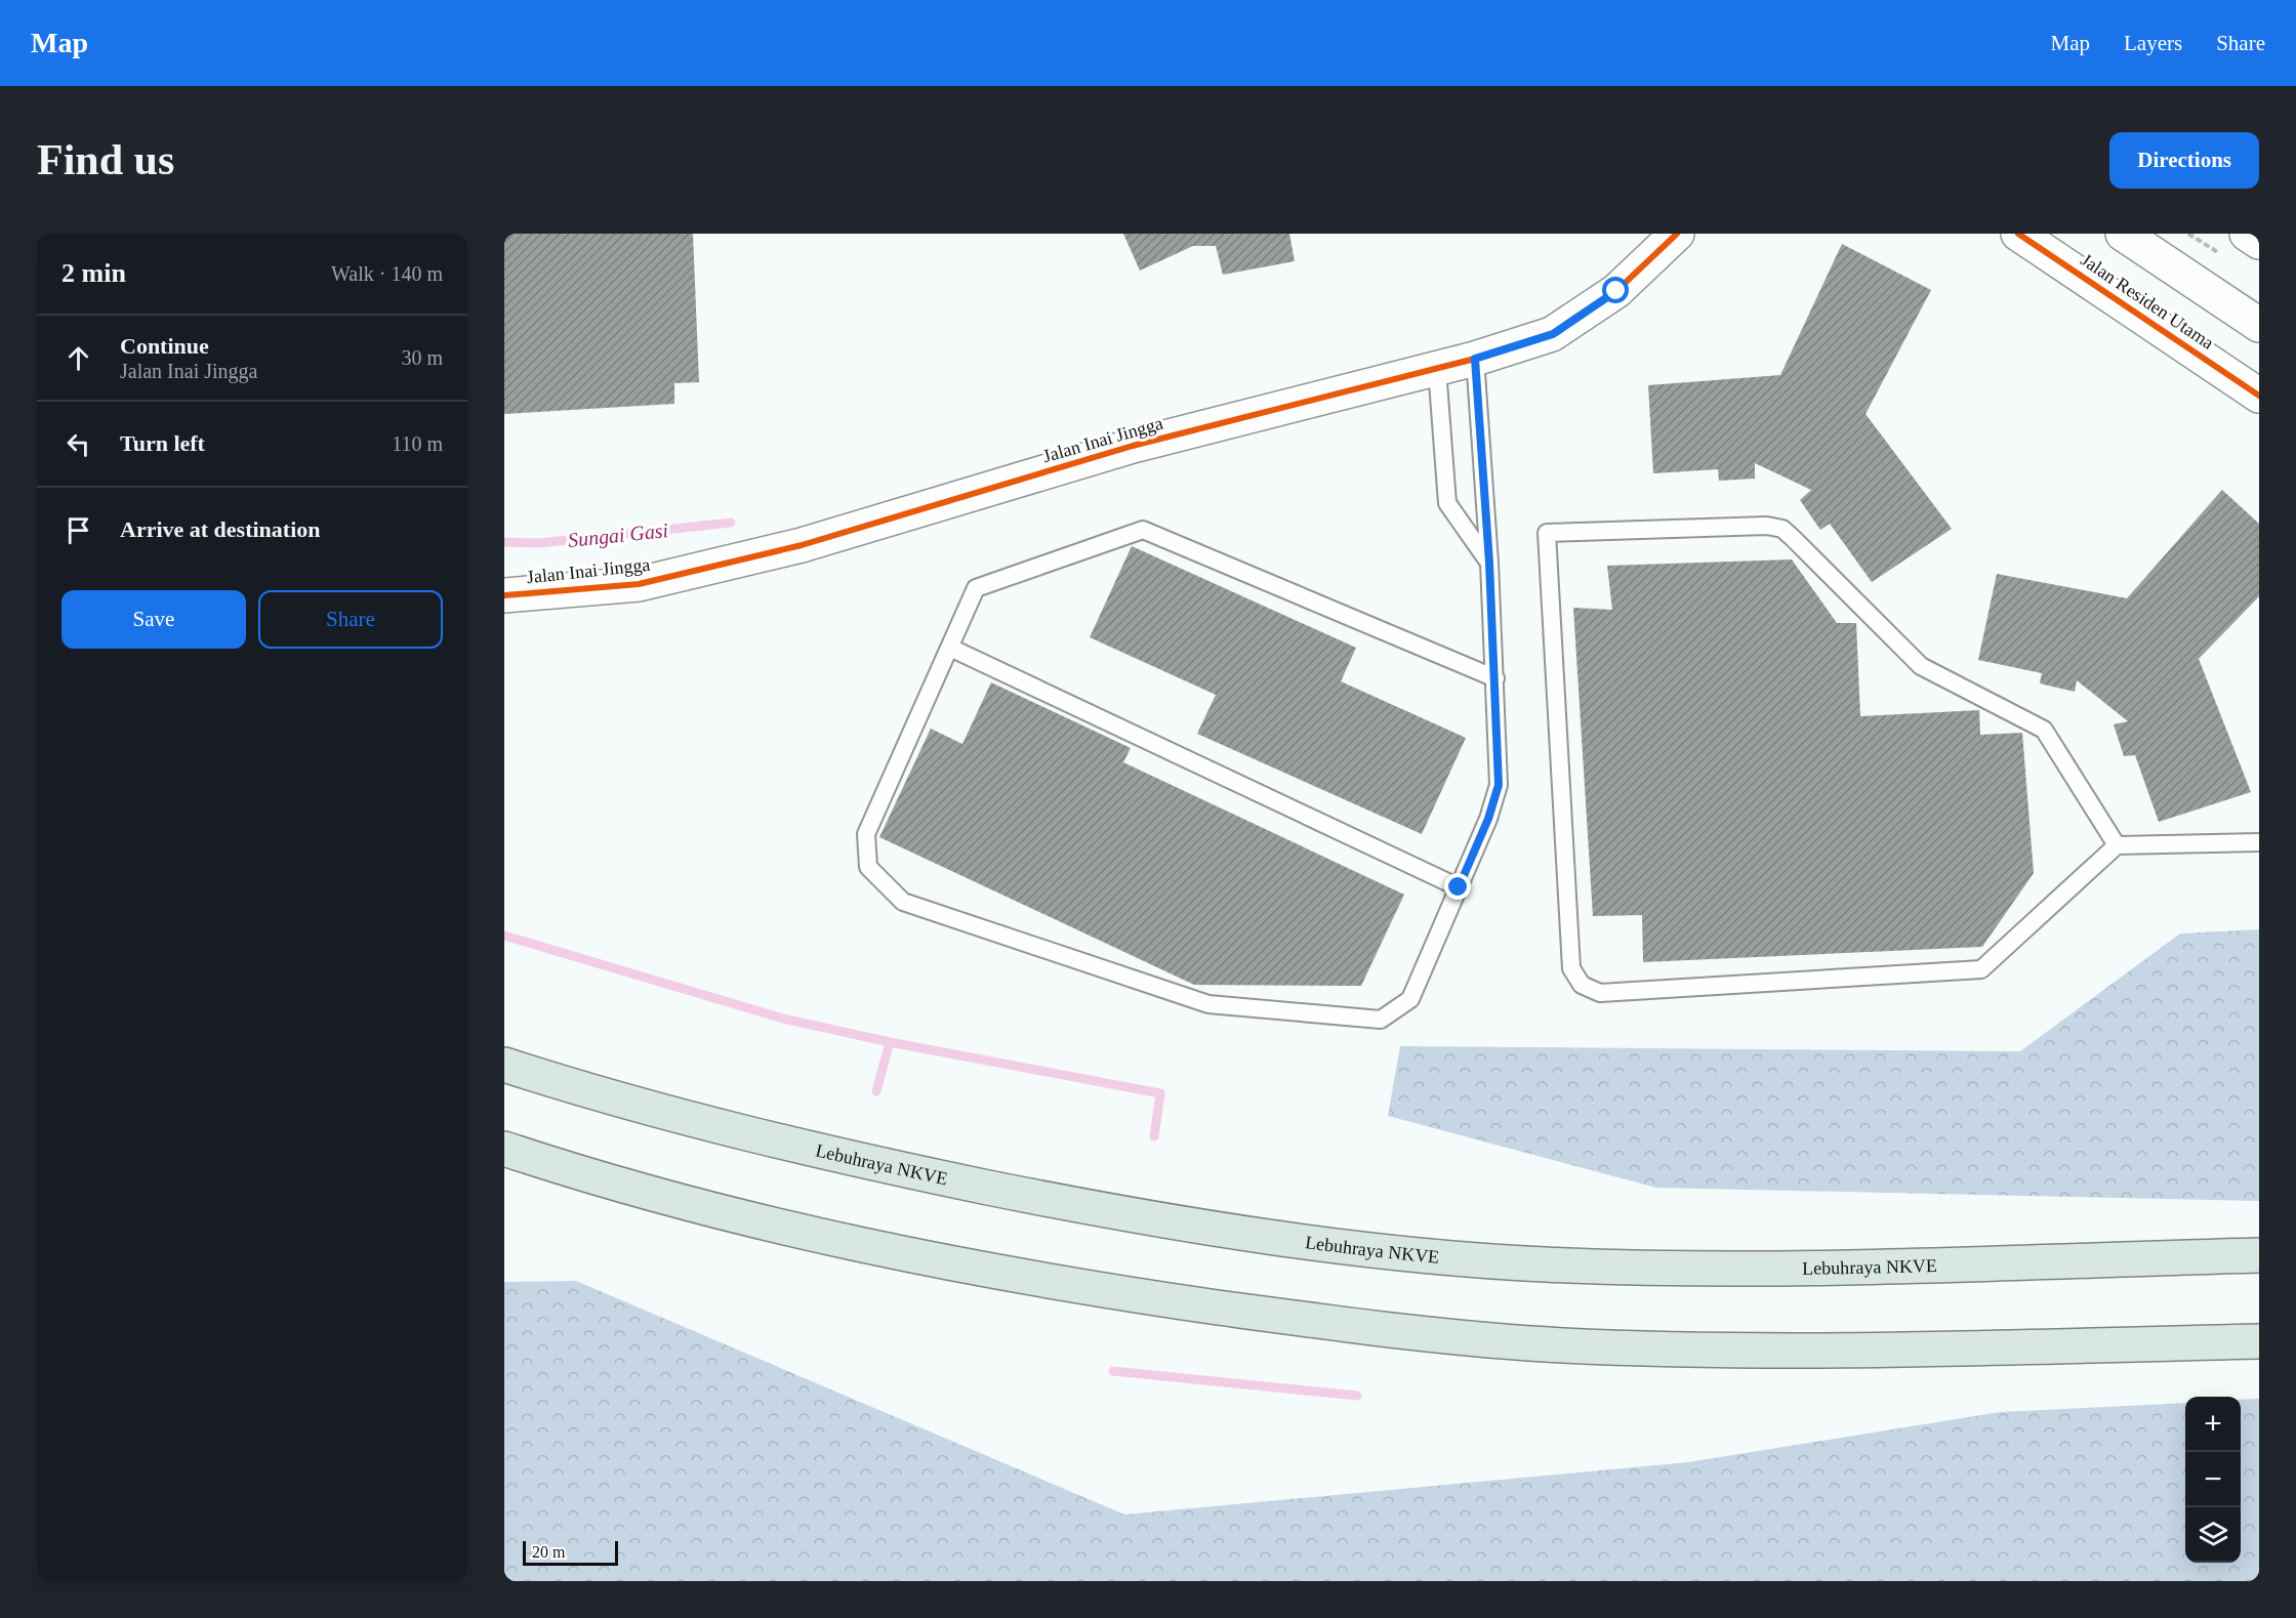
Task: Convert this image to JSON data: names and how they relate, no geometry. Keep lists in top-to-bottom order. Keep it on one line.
{"streets":{"highway":["Lebuhraya NKVE"],"street":["Jalan Residen Utama","Jalan Inai Jingga"]},"water":["Sungai Gasi"],"scale_bar":"20 m","page":{"header":"Map","nav":["Map","Layers","Share"],"buttons":["Directions",["Save","Share"]],"title":"Find us","heading":["2 min","Walk · 140 m"],"list":[["Continue","Jalan Inai Jingga","30 m"],["Turn left","110 m"],"Arrive at destination"],"map_buttons":["+","−"],"scale":"20 m"}}
